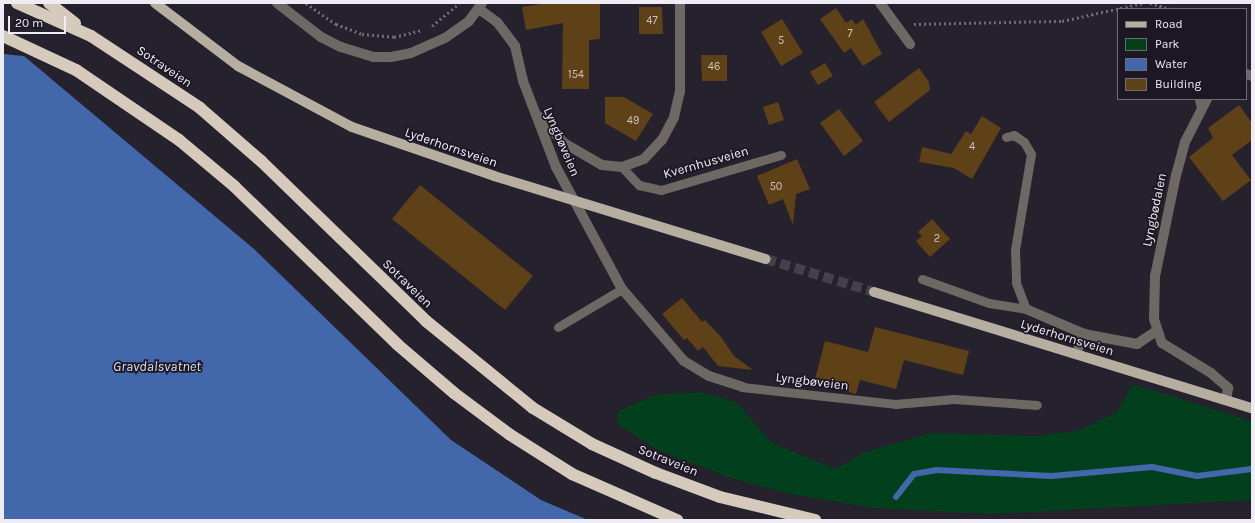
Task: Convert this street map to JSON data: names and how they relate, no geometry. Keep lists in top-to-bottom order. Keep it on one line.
{"streets":{"highway":["Sotraveien"],"main road":["Lyderhornsveien"],"street":["Lyngbøveien","Kvernhusveien","Lyngbødalen"]},"crossings":[["Lyngbøveien","Kvernhusveien"]],"water":["Gravdalsvatnet"],"house_numbers":["47","7","5","46","154","49","4","50","2"],"legend":["Road","Park","Water","Building"],"scale_bar":"20 m"}
